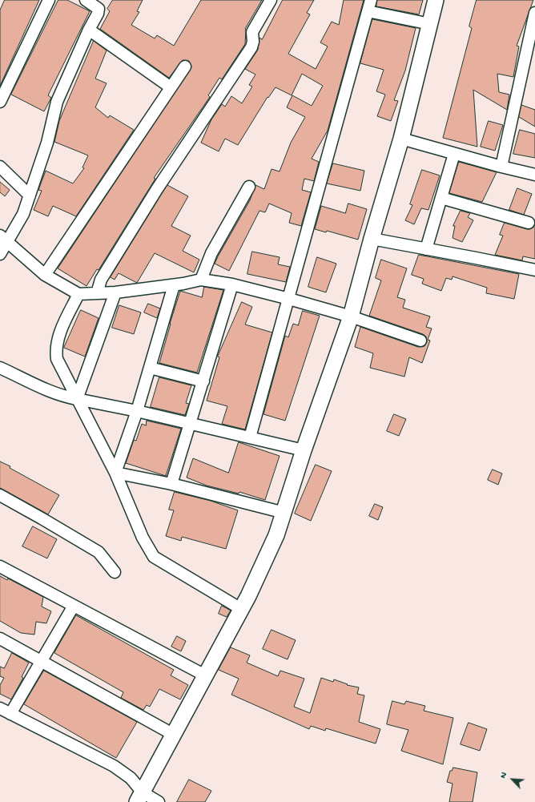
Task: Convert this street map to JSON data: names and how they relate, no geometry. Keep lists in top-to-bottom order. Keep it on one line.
{"north":"top left"}
